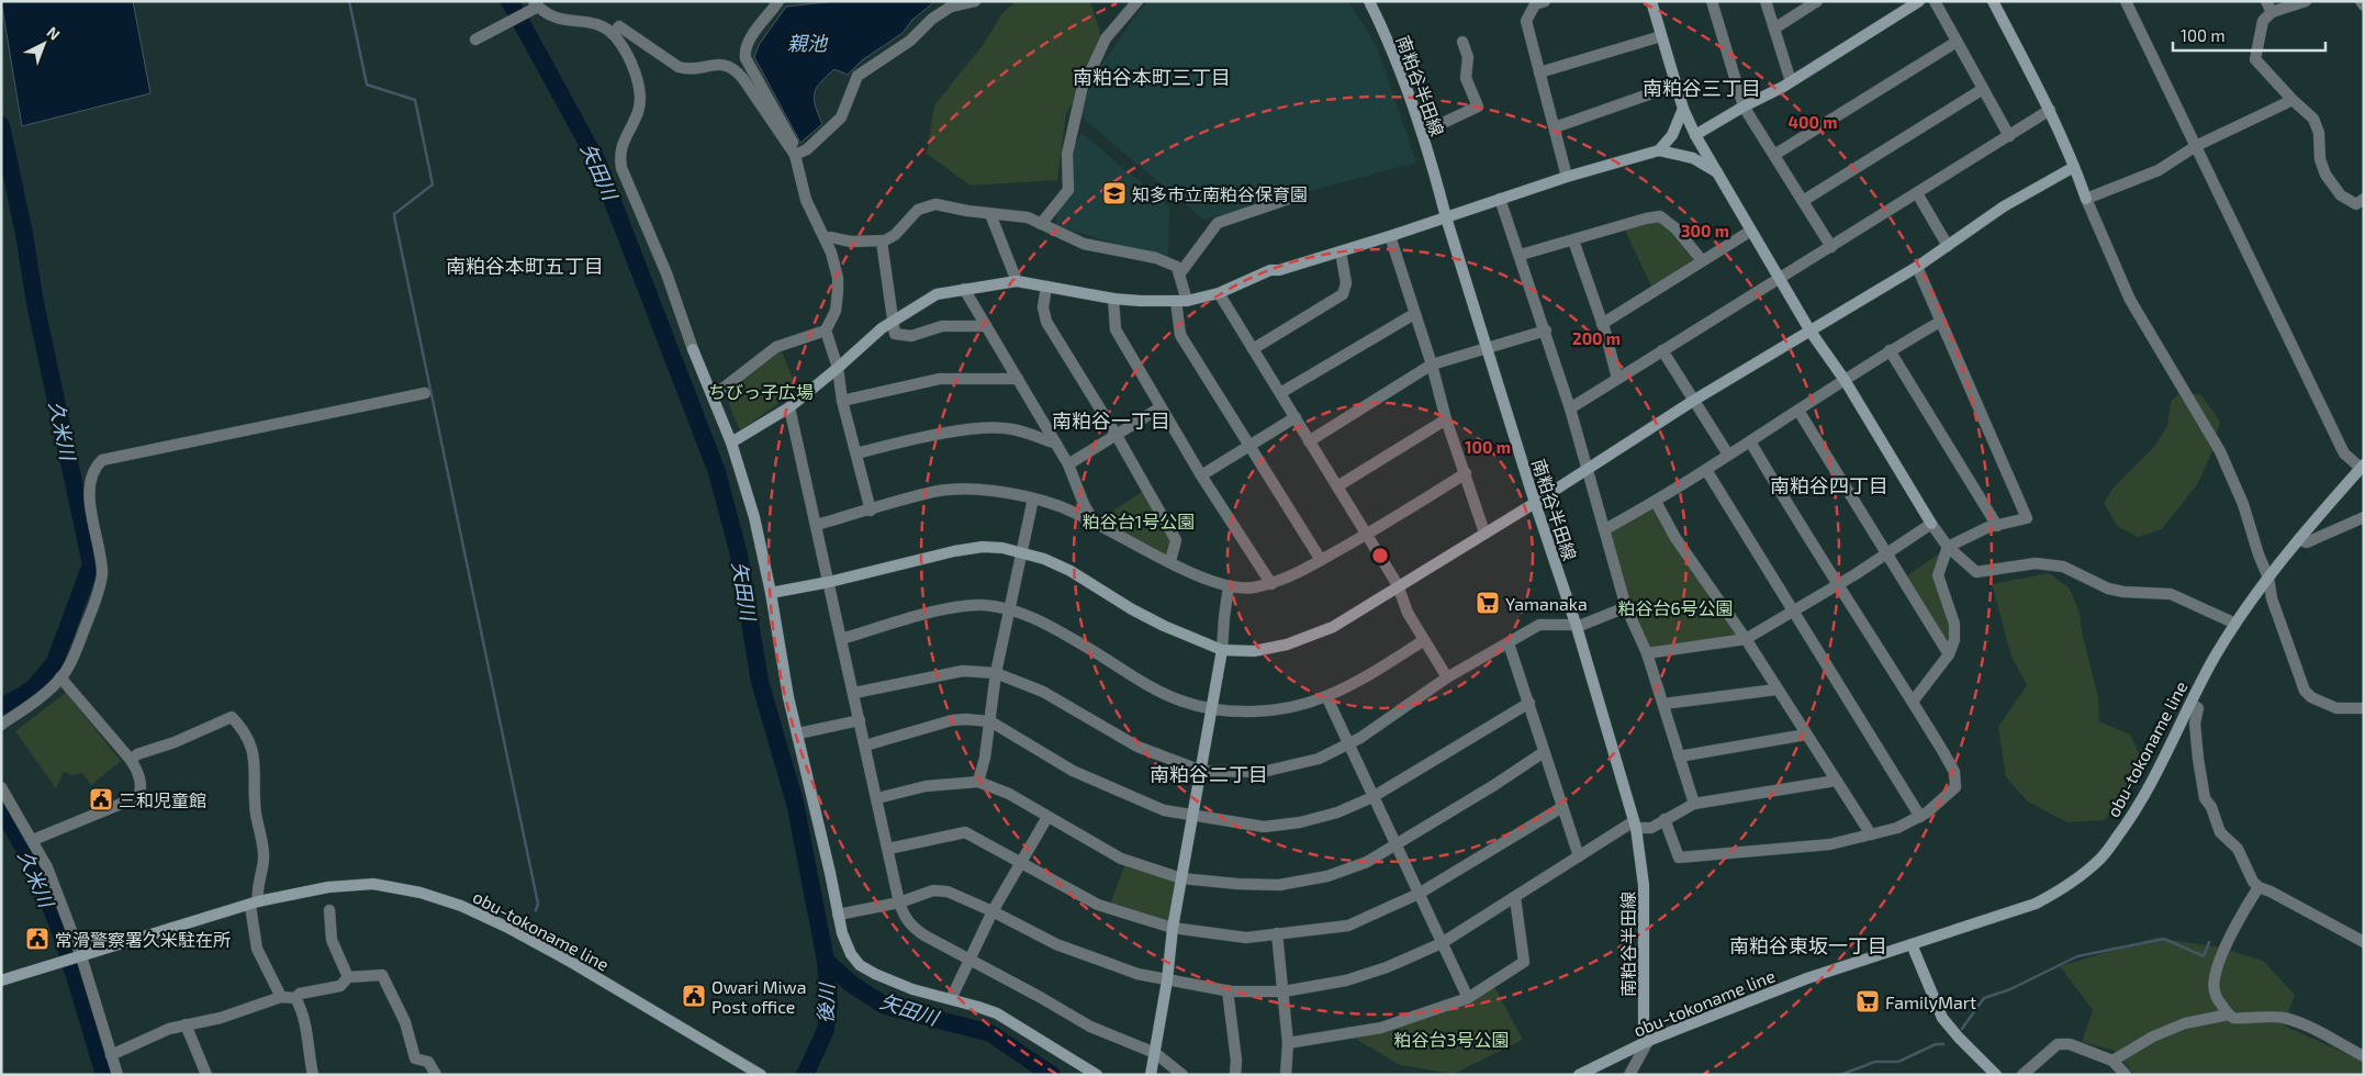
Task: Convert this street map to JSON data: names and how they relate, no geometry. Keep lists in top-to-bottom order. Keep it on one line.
{"streets":{"street":["南粕谷半田線","obu-tokoname line"]},"crossings":[["南粕谷半田線","obu-tokoname line"]],"districts":["南粕谷本町三丁目","南粕谷三丁目","南粕谷本町五丁目","南粕谷一丁目","南粕谷四丁目","南粕谷二丁目","南粕谷東坂一丁目"],"water":["親池","矢田川","久米川","後川"],"parks":["ちびっ子広場","粕谷台1号公園","粕谷台6号公園","粕谷台3号公園"],"places":{"school or university":["知多市立南粕谷保育園"],"supermarket":["Yamanaka","FamilyMart"],"public building":["三和児童館","常滑警察署久米駐在所","Owari Miwa Post office"]},"scale_bar":"100 m","north":"top right","rings":["400 m","300 m","200 m","100 m"]}
